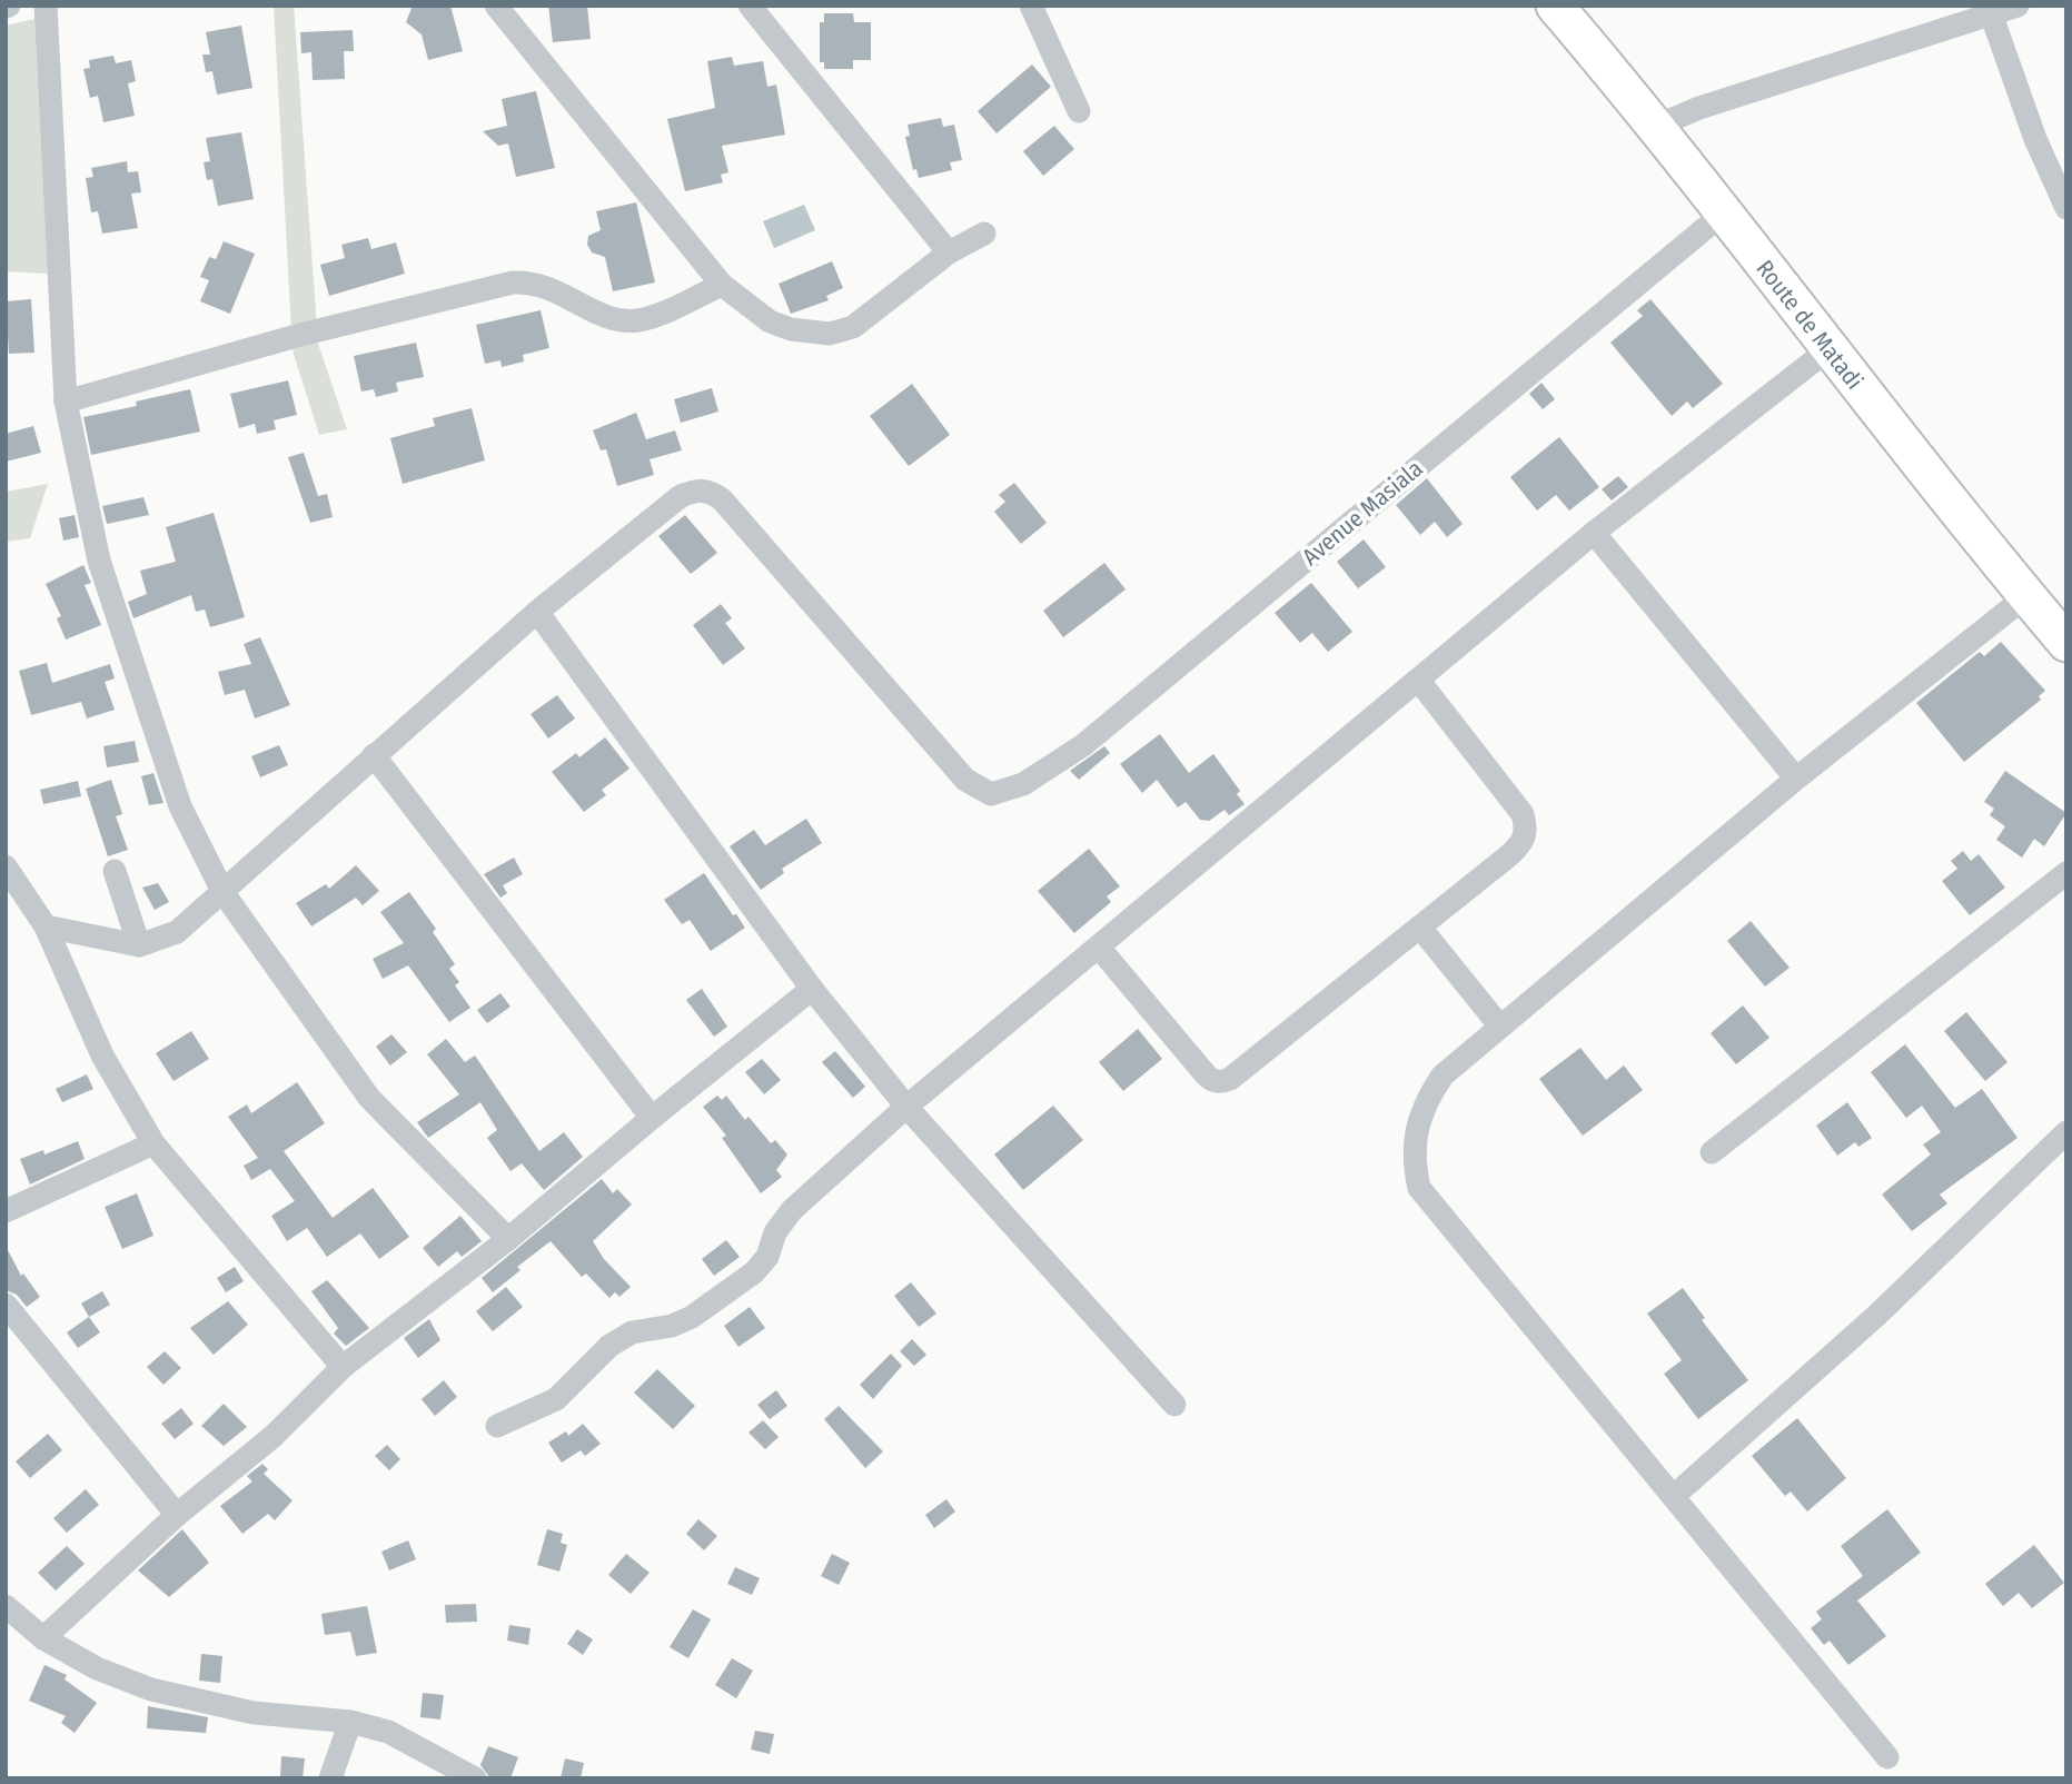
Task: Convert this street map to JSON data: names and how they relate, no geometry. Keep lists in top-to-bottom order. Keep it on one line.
{"streets":{"main road":["Route de Matadi"],"street":["Avenue Masiala"]},"crossings":[["Route de Matadi","Avenue Masiala"]]}
